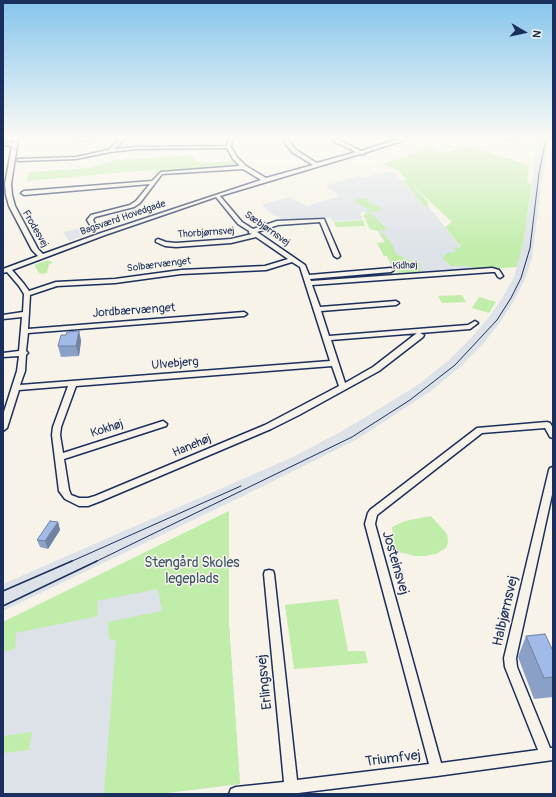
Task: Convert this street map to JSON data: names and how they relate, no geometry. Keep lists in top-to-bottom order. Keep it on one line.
{"streets":{"street":["Bagsværd Hovedgade","Frodesvej","Sæbjørnsvej","Thorbjørnsvej","Solbærvænget","Kidhøj","Jordbærvænget","Ulvebjerg","Kokhøj","Hanehøj","Josteinsvej","Halbjørnsvej","Erlingsvej","Triumfvej"]},"crossings":[["Bagsværd Hovedgade","Frodesvej"],["Bagsværd Hovedgade","Sæbjørnsvej"],["Sæbjørnsvej","Thorbjørnsvej"],["Sæbjørnsvej","Solbærvænget"],["Sæbjørnsvej","Kidhøj"],["Sæbjørnsvej","Ulvebjerg"],["Sæbjørnsvej","Hanehøj"],["Ulvebjerg","Hanehøj"],["Kokhøj","Hanehøj"],["Josteinsvej","Triumfvej"],["Halbjørnsvej","Triumfvej"],["Erlingsvej","Triumfvej"]],"parks":["Stengård Skoles legeplads"],"north":"right"}
